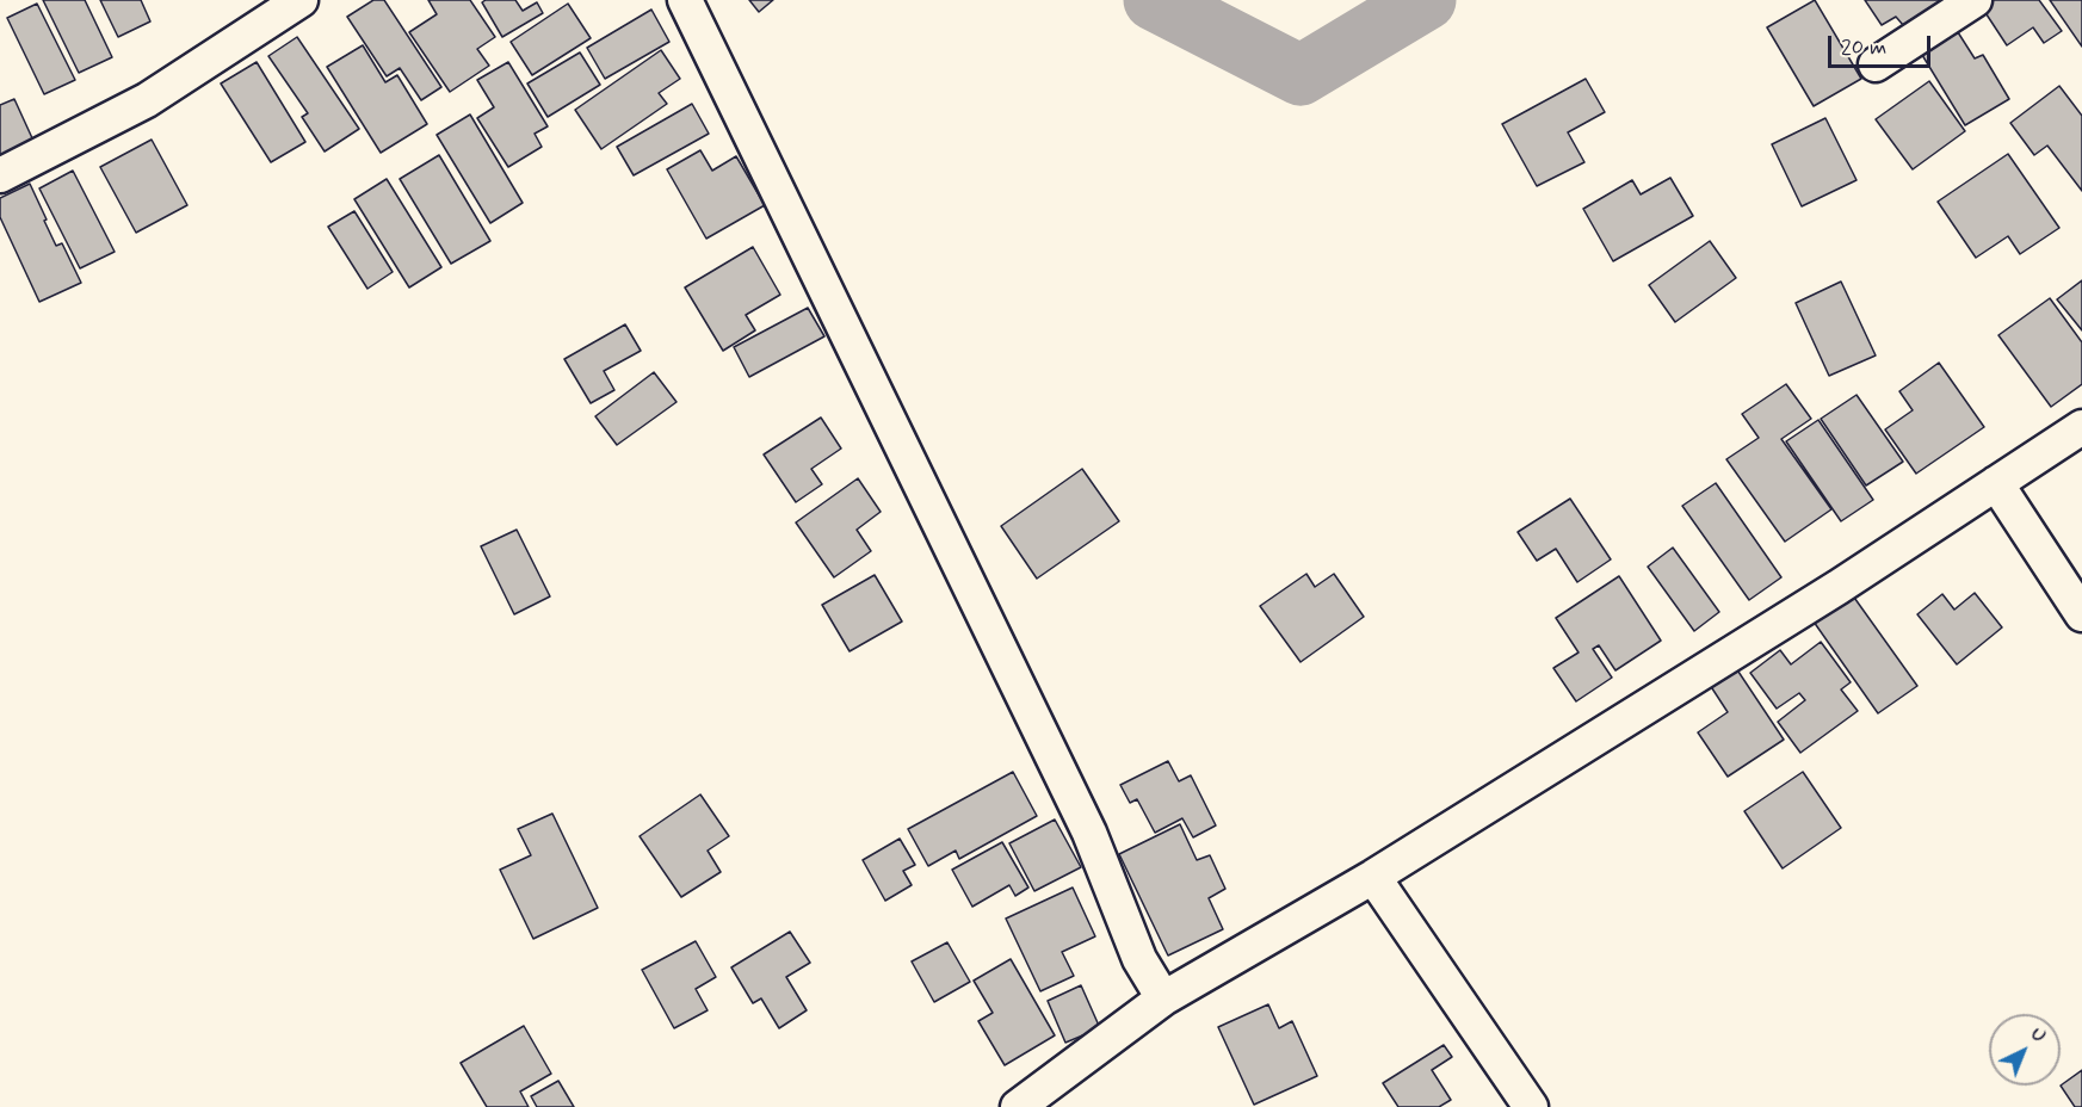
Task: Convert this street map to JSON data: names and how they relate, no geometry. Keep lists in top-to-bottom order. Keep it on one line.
{"scale_bar":"20 m","north":"top right"}
